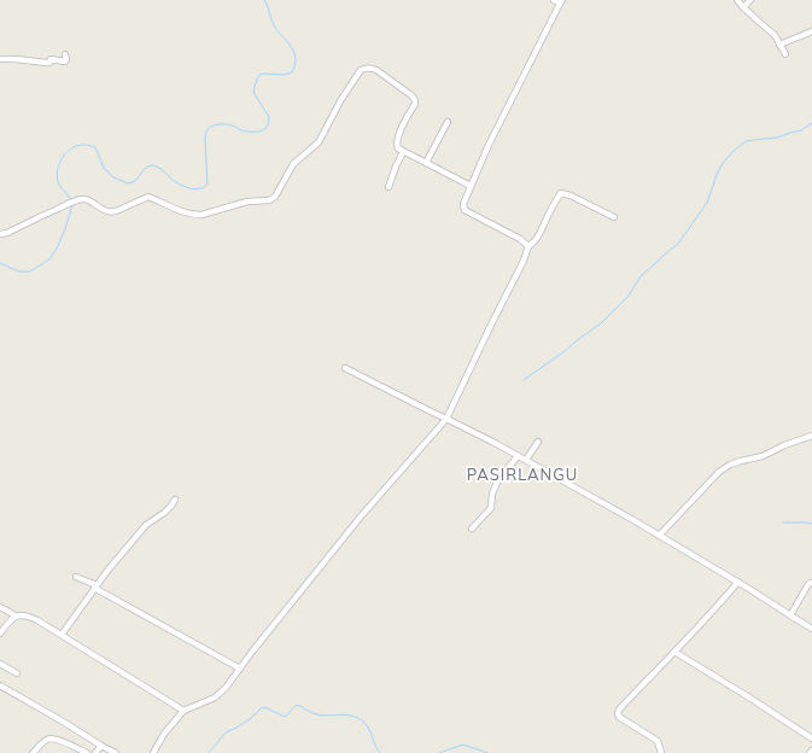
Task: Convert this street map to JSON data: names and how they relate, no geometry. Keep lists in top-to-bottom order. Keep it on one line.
{"districts":["PASIRLANGU"]}
